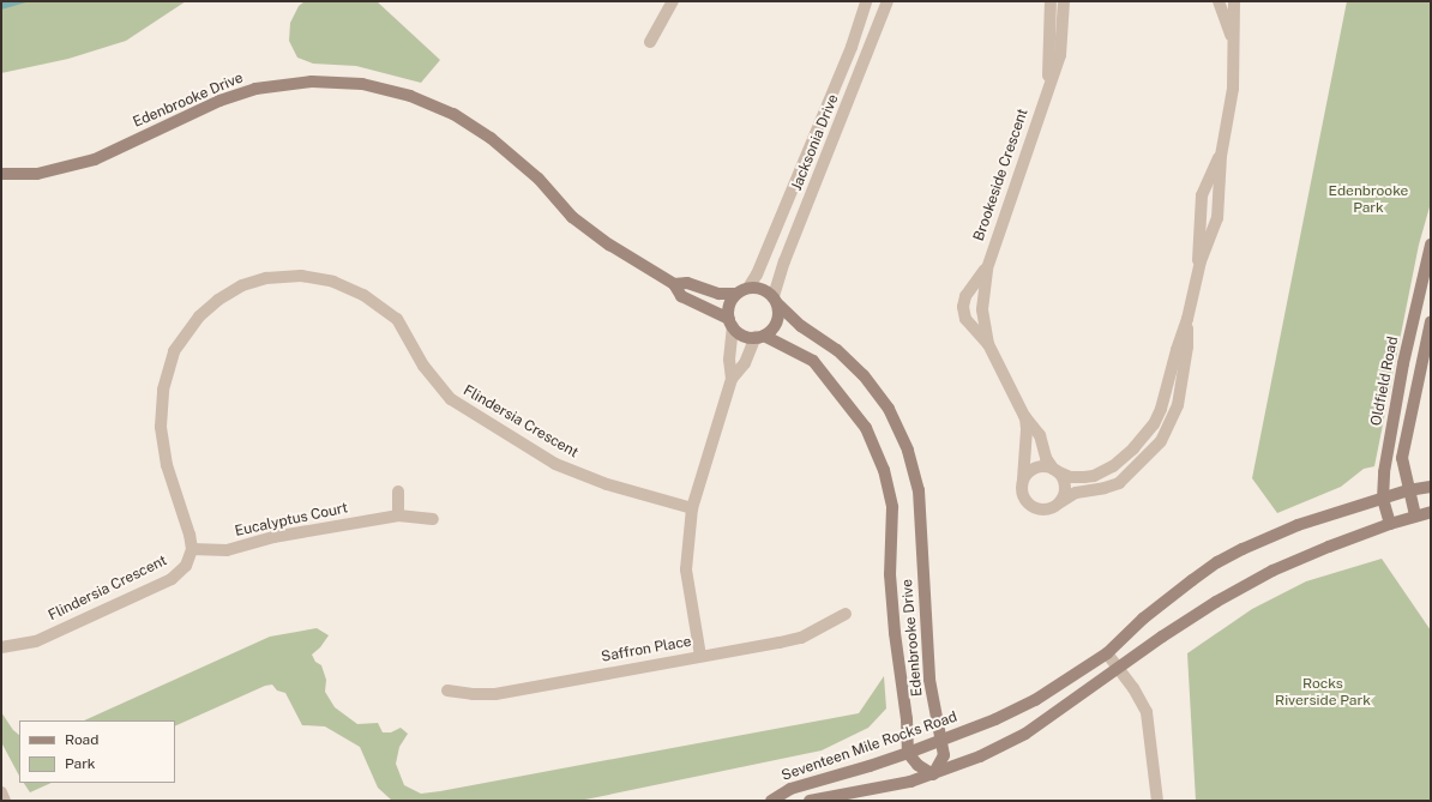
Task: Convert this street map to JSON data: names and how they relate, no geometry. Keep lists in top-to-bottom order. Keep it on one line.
{"streets":{"street":["Edenbrooke Drive","Jacksonia Drive","Brookeside Crescent","Oldfield Road","Flindersia Crescent","Eucalyptus Court","Saffron Place","Seventeen Mile Rocks Road"]},"crossings":[["Edenbrooke Drive","Jacksonia Drive"],["Edenbrooke Drive","Seventeen Mile Rocks Road"],["Oldfield Road","Seventeen Mile Rocks Road"],["Flindersia Crescent","Eucalyptus Court"]],"parks":["Edenbrooke Park","Rocks Riverside Park"],"legend":["Road","Park"]}
